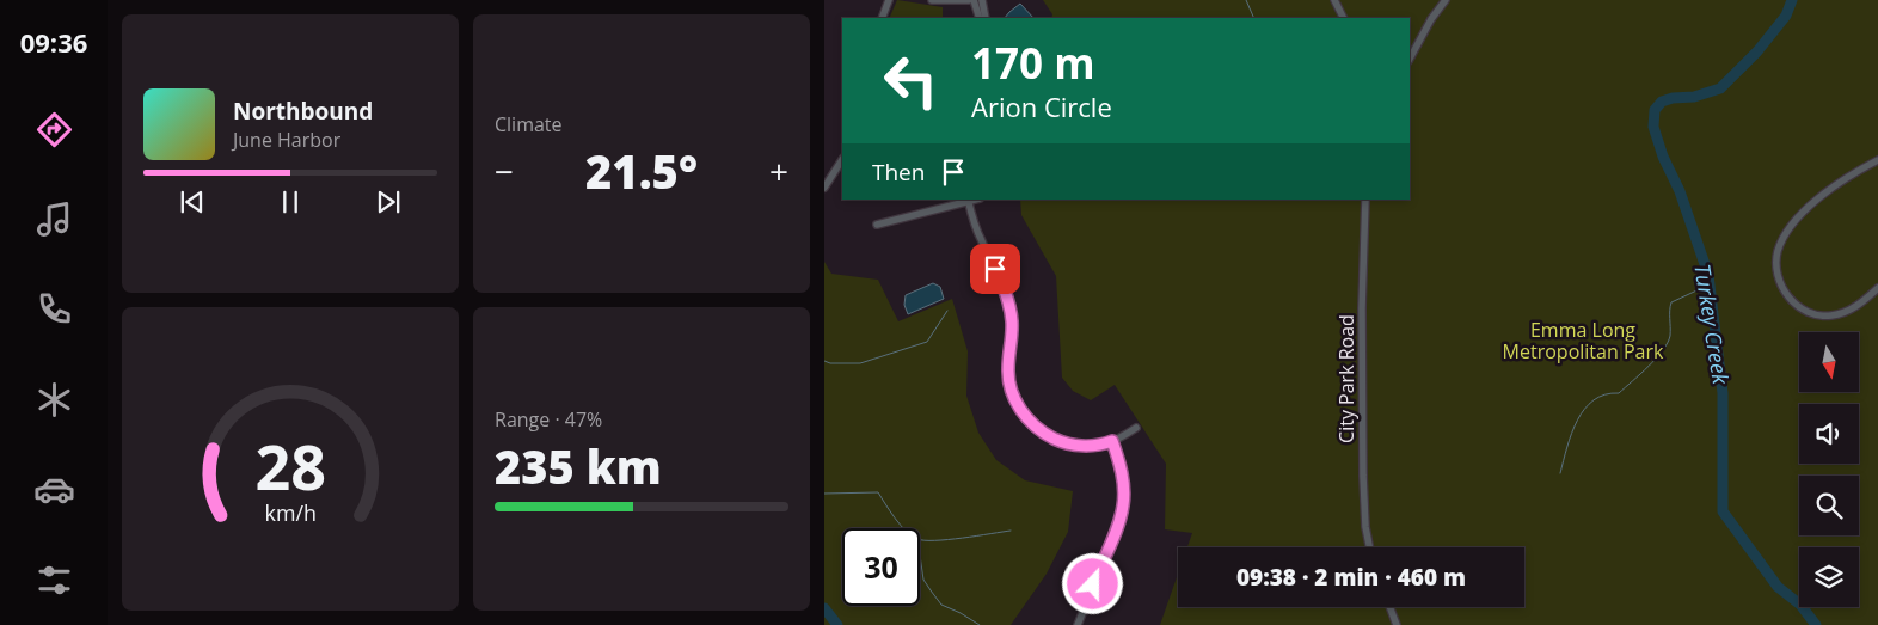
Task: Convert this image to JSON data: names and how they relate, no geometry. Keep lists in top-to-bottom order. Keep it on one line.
{"streets":{"street":["City Park Road"]},"water":["Turkey Creek"],"parks":["Emma Long Metropolitan Park"],"north":"bottom","page":{"tabs":"09:36","tile":["Climate",["Range · 47%","235 km"]],"turn":["170 m","Arion Circle"],"song":["Northbound","June Harbor"],"then":"Then","heat":["−","21.5°","+"],"limit":"30","trip":"09:38 · 2 min · 460 m","gauge":["28","km/h"]}}
